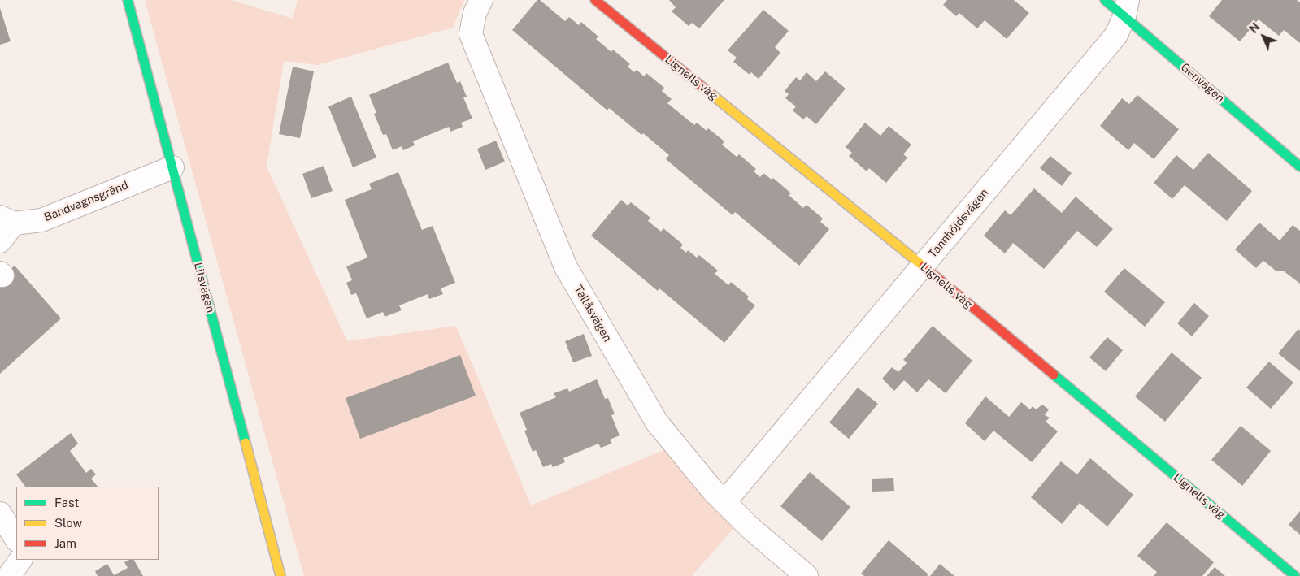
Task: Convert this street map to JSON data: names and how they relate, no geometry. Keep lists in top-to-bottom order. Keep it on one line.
{"streets":{"street":["Lignells väg","Genvägen","Bandvagnsgränd","Tannhöjdsvägen","Litsvägen","Tallåsvägen"]},"crossings":[["Lignells väg","Tannhöjdsvägen"],["Genvägen","Tannhöjdsvägen"],["Bandvagnsgränd","Litsvägen"],["Tannhöjdsvägen","Tallåsvägen"]],"legend":["Fast","Slow","Jam"],"north":"top left"}
